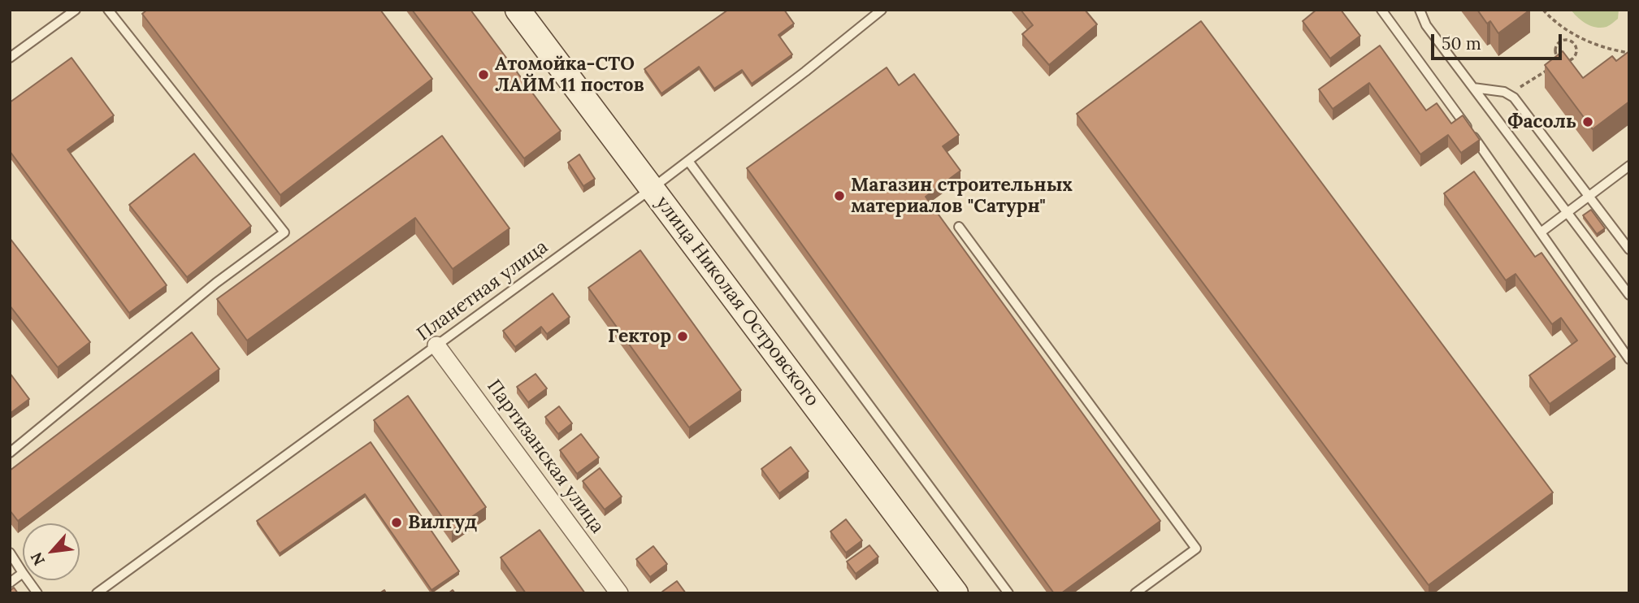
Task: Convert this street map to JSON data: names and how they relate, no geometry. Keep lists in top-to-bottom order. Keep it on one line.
{"streets":{"street":["улица Николая Островского","Партизанская улица"],"lane":["Планетная улица"]},"crossings":[["Планетная улица","улица Николая Островского"],["Планетная улица","Партизанская улица"]],"places":["Атомойка-СТО ЛАЙМ 11 постов","Фасоль","Магазин строительных материалов \"Сатурн\"","Гектор","Вилгуд"],"scale_bar":"50 m","north":"bottom left"}
